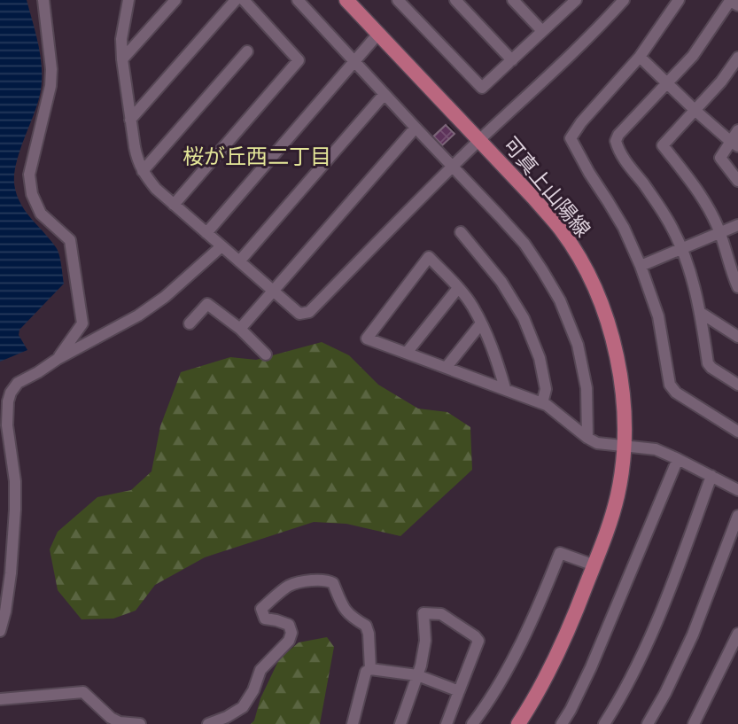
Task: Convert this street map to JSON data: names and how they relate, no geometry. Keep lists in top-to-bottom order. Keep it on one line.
{"streets":{"main road":["可真上山陽線"]},"districts":["桜が丘西二丁目"]}
